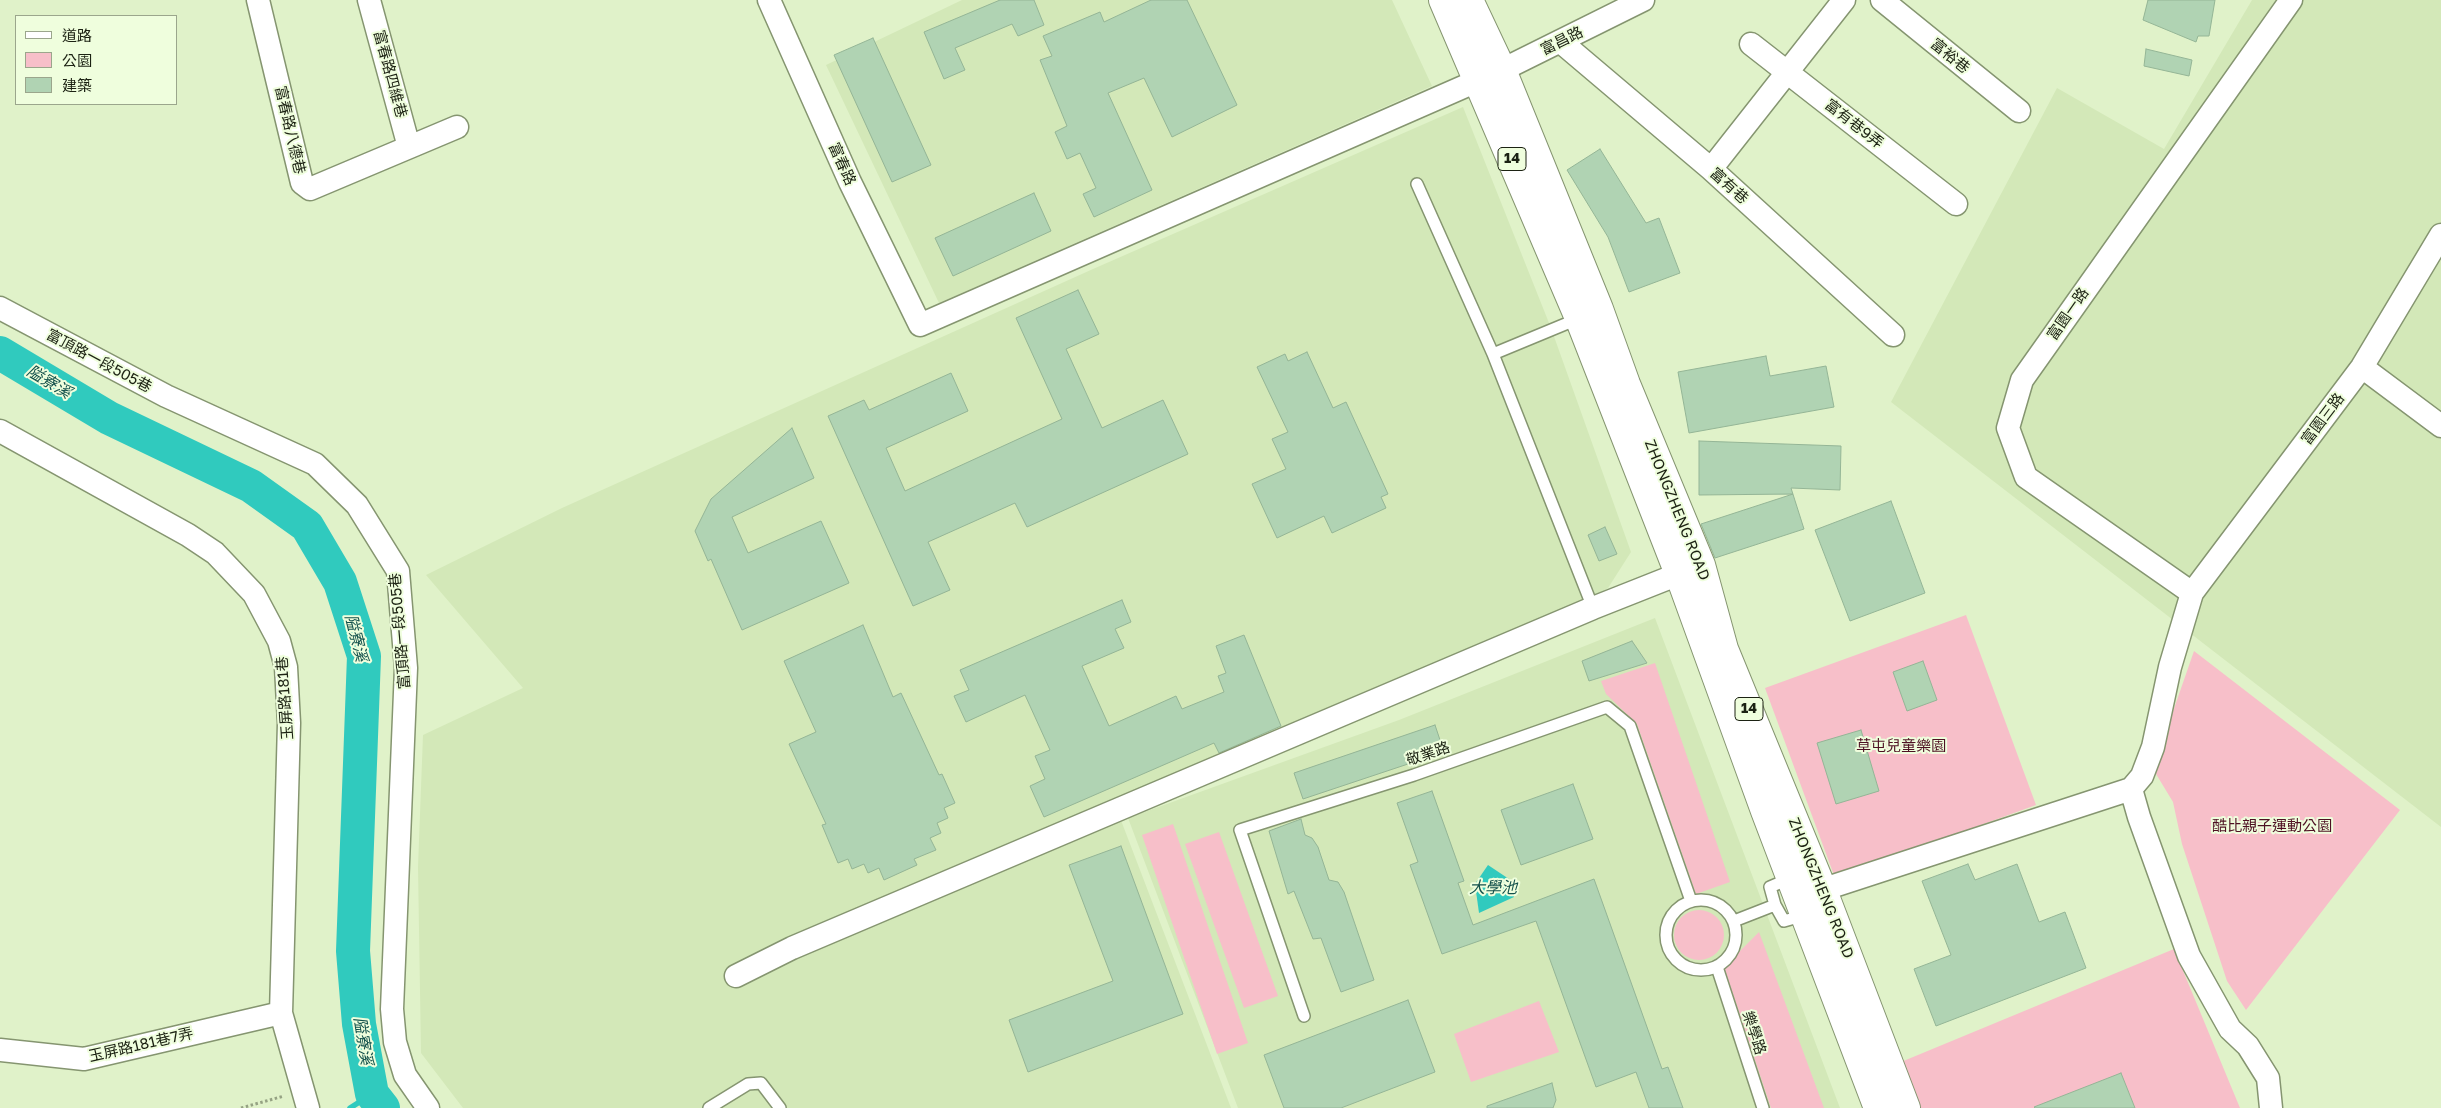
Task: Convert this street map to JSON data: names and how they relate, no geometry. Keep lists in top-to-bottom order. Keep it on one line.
{"streets":{"main road":["14","ZHONGZHENG ROAD"],"street":["富昌路","富裕巷","富春路四維巷","富有巷9弄","富春路八德巷","富春路","富有巷","富園一路","富頂路一段505巷","富園三路","玉屏路181巷","玉屏路181巷7弄"],"lane":["敬業路","樂學路"]},"crossings":[["富昌路","富春路"],["富昌路","富有巷"],["富昌路","ZHONGZHENG ROAD"],["富春路四維巷","富春路八德巷"],["富園一路","富園三路"],["玉屏路181巷","玉屏路181巷7弄"],["敬業路","樂學路"]],"water":["隘寮溪","大學池"],"parks":["草屯兒童樂園","酷比親子運動公園"],"legend":["道路","公園","建築"]}
